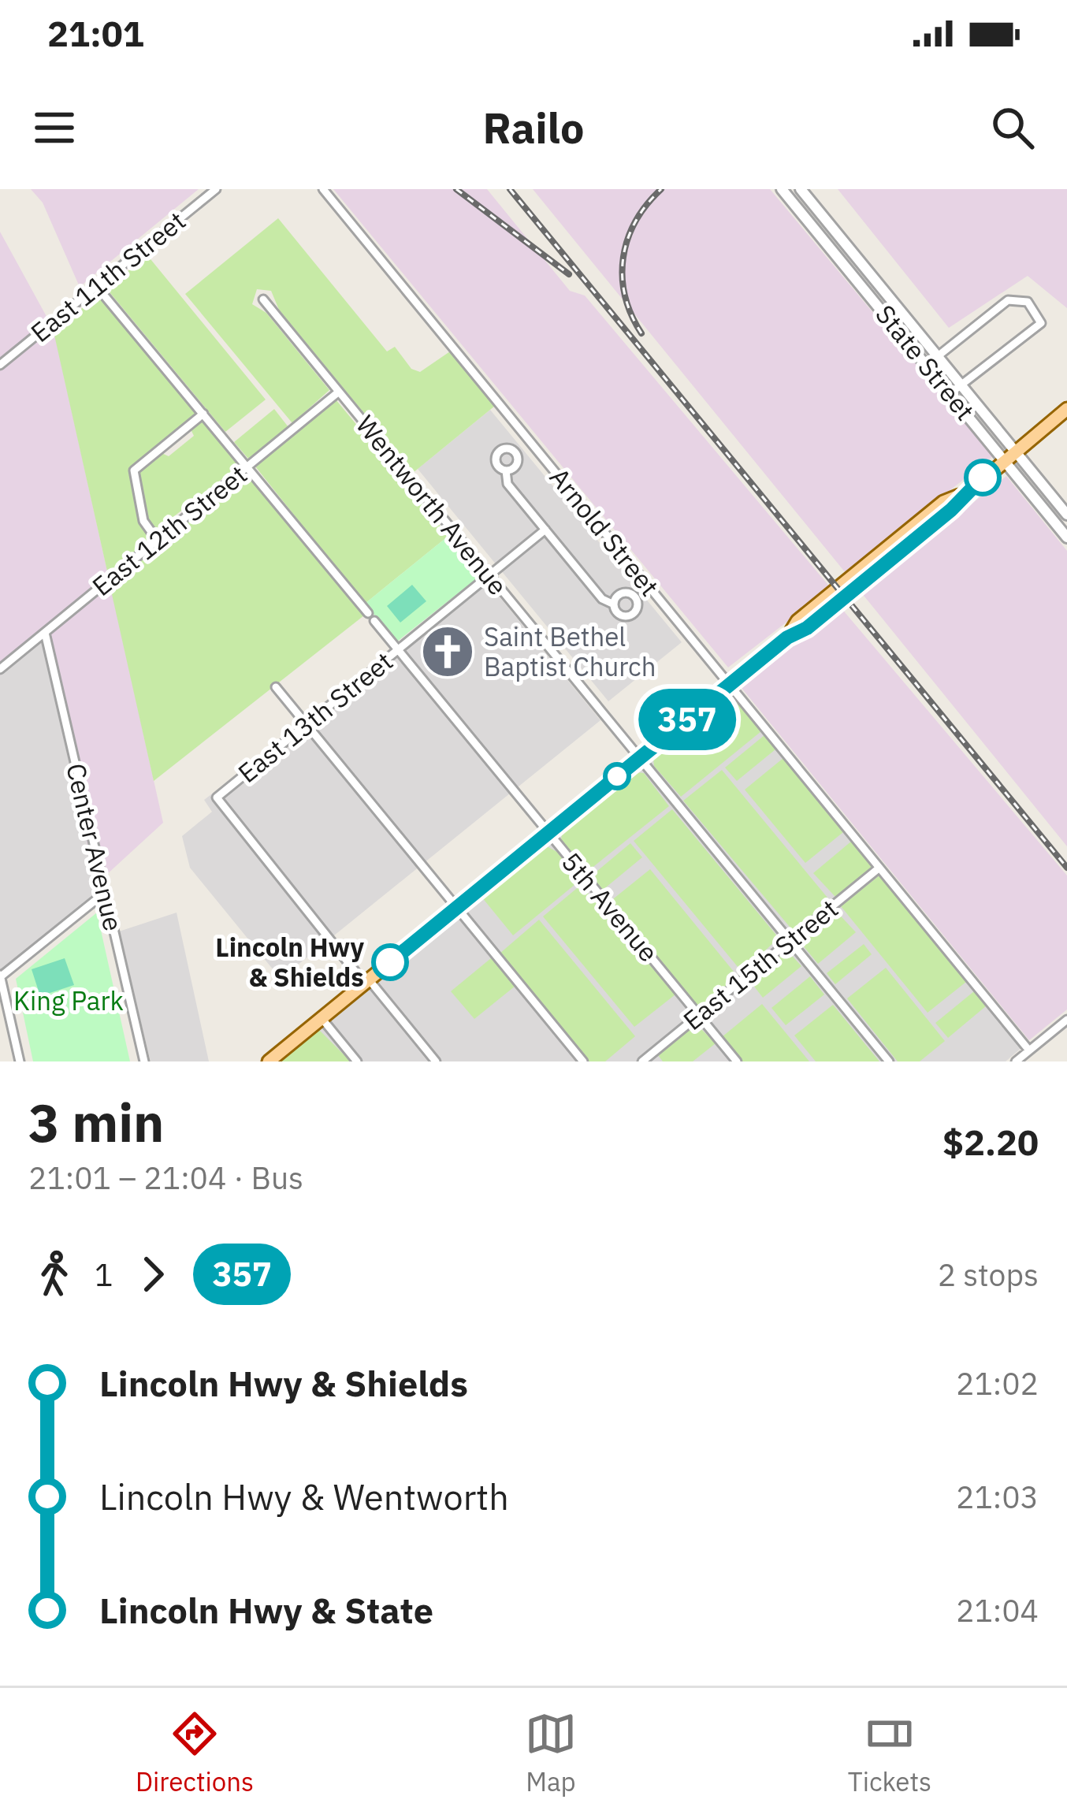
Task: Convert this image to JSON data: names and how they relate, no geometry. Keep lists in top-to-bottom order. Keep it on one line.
{"streets":{"street":["East 11th Street","State Street","Wentworth Avenue","East 12th Street","Arnold Street","East 13th Street","Center Avenue","5th Avenue","East 15th Street"]},"crossings":[["Wentworth Avenue","East 12th Street"],["Wentworth Avenue","East 13th Street"],["Wentworth Avenue","East 15th Street"],["East 12th Street","Center Avenue"],["East 12th Street","5th Avenue"],["Arnold Street","East 15th Street"],["East 13th Street","5th Avenue"],["5th Avenue","East 15th Street"]],"parks":["King Park"],"places":{"church":["Saint Bethel Baptist Church"],"other":["Lincoln Hwy & Shields"]},"lines":["bus line 357"],"page":{"status":"21:01","header":"Railo","on_map":"357","heading":["3 min","21:01 – 21:04 · Bus","$2.20"],"legs":["1","357","2 stops"],"list":[{"name":"Lincoln Hwy & Shields","value":"21:02"},{"name":"Lincoln Hwy & Wentworth","value":"21:03"},{"name":"Lincoln Hwy & State","value":"21:04"}],"tabs":["Directions","Map","Tickets"]}}
